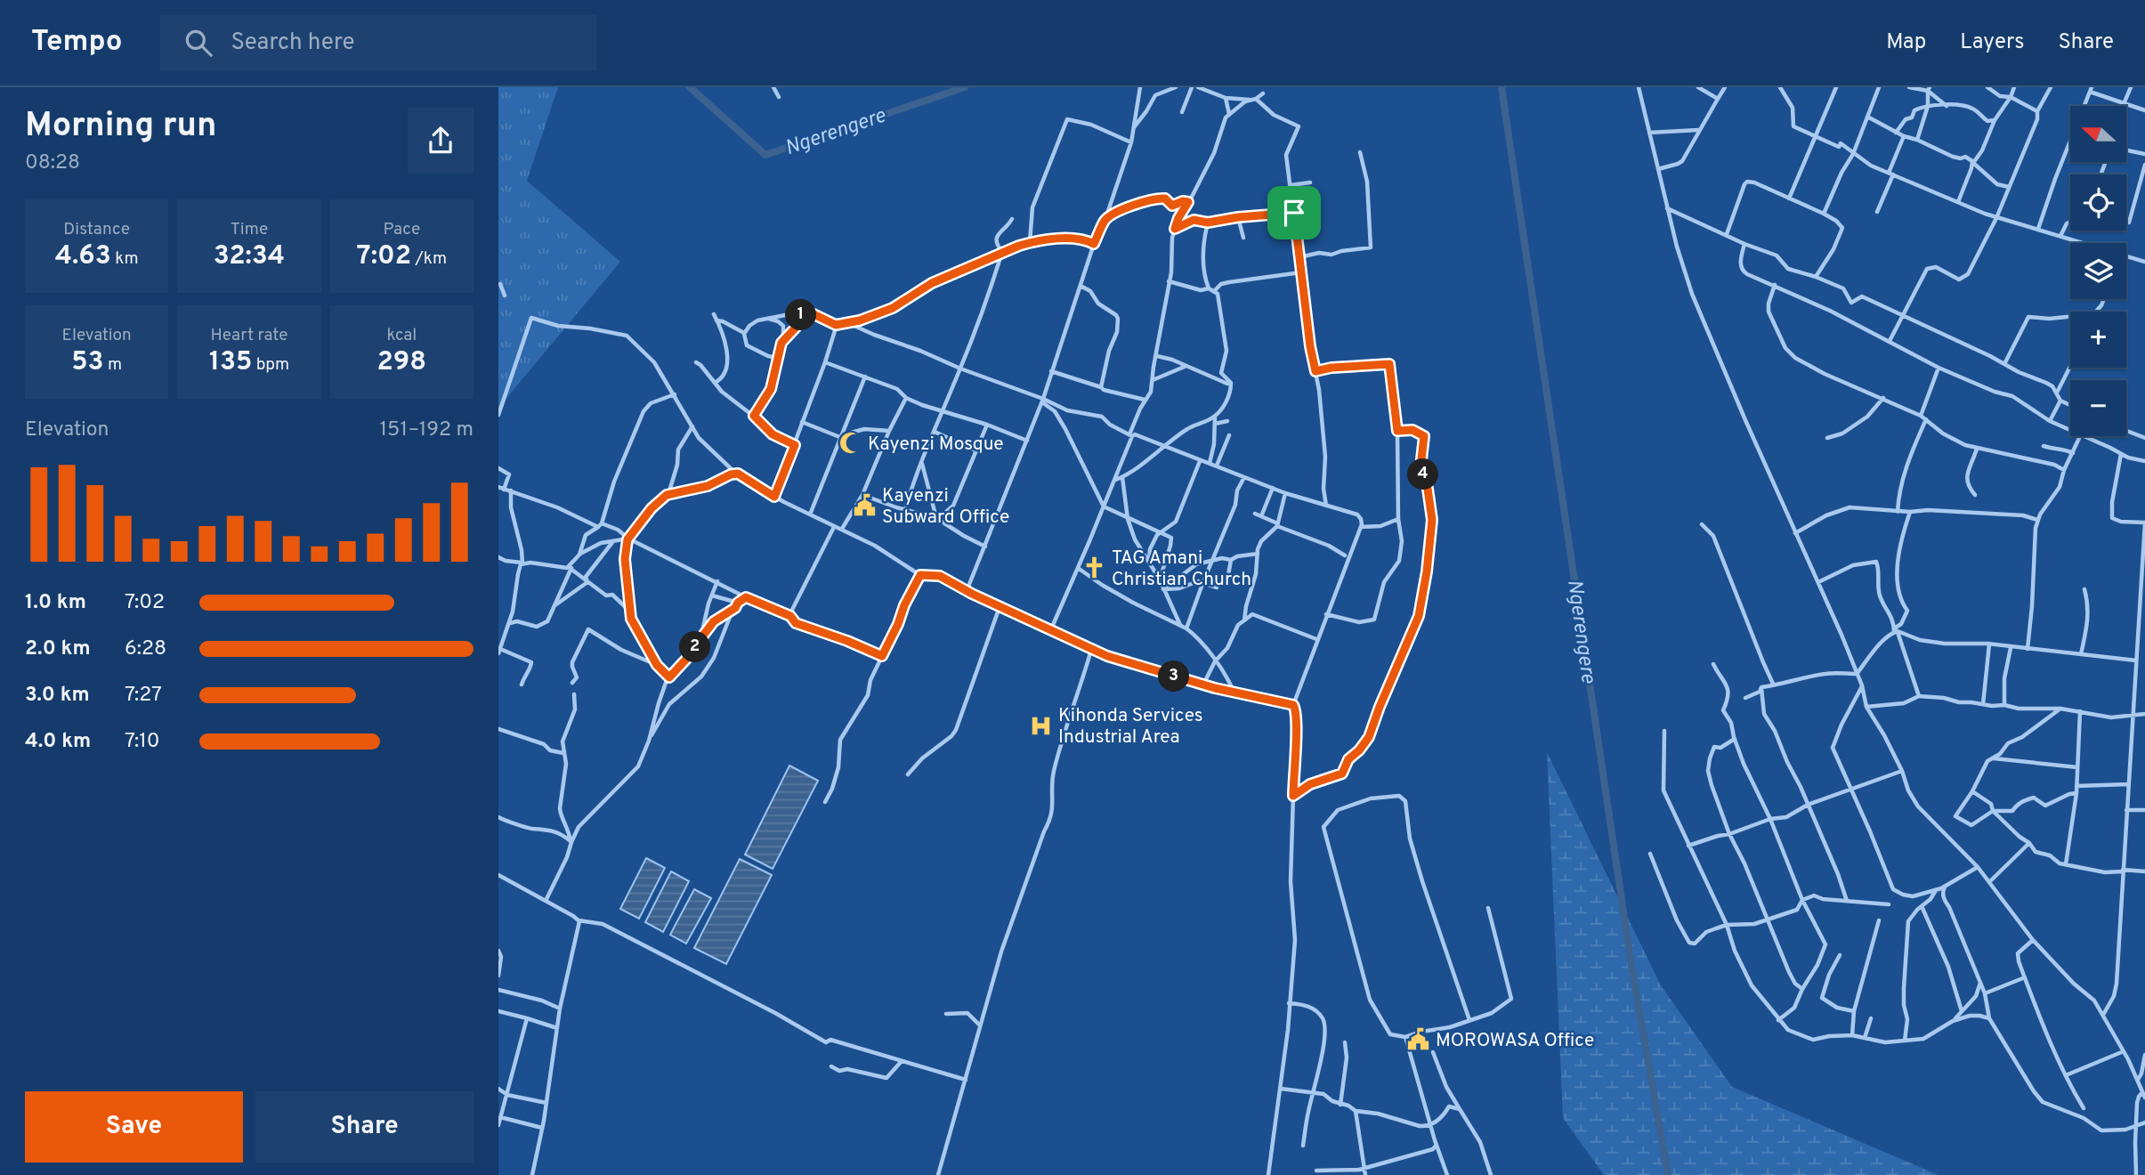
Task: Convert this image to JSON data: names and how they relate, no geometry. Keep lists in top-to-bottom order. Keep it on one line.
{"water":["Ngerengere"],"places":{"mosque":["Kayenzi Mosque"],"public building":["Kayenzi Subward Office","MOROWASA Office"],"church":["TAG Amani Christian Church"],"hospital":["Kihonda Services Industrial Area"]},"north":"left","page":{"header":"Tempo","search":"Search here","nav":["Map","Layers","Share"],"heading":["Morning run","08:28"],"map_buttons":["+","−"],"stats":[["Distance","4.63 km"],["Time","32:34"],["Pace","7:02 /km"],["Elevation","53 m"],["Heart rate","135 bpm"],["kcal","298"]],"pins":["1","4","2","3"],"chart":["Elevation","151–192 m"],"list":[{"name":"1.0 km","note":"7:02"},{"name":"2.0 km","note":"6:28"},{"name":"3.0 km","note":"7:27"},{"name":"4.0 km","note":"7:10"}],"buttons":["Save","Share"]}}
